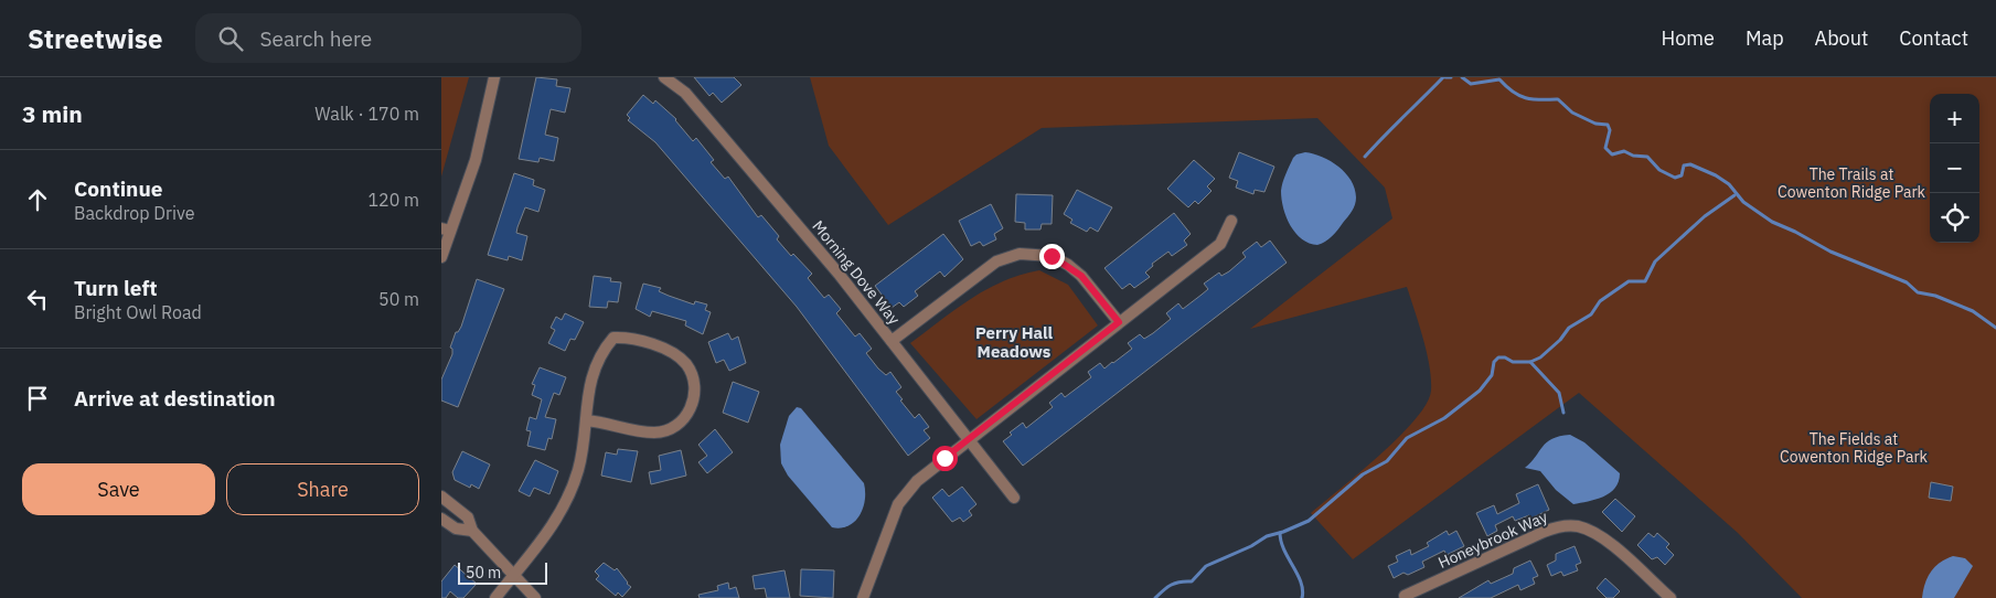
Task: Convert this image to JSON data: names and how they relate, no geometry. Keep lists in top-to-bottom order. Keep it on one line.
{"streets":{"street":["Morning Dove Way","Honeybrook Way"]},"districts":["Perry Hall Meadows"],"parks":["The Trails at Cowenton Ridge Park","The Fields at Cowenton Ridge Park"],"scale_bar":"50 m","page":{"header":"Streetwise","search":"Search here","nav":["Home","Map","About","Contact"],"heading":["3 min","Walk · 170 m"],"map_buttons":["+","−"],"list":[["Continue","Backdrop Drive","120 m"],["Turn left","Bright Owl Road","50 m"],"Arrive at destination"],"buttons":["Save","Share"],"scale":"50 m"}}
